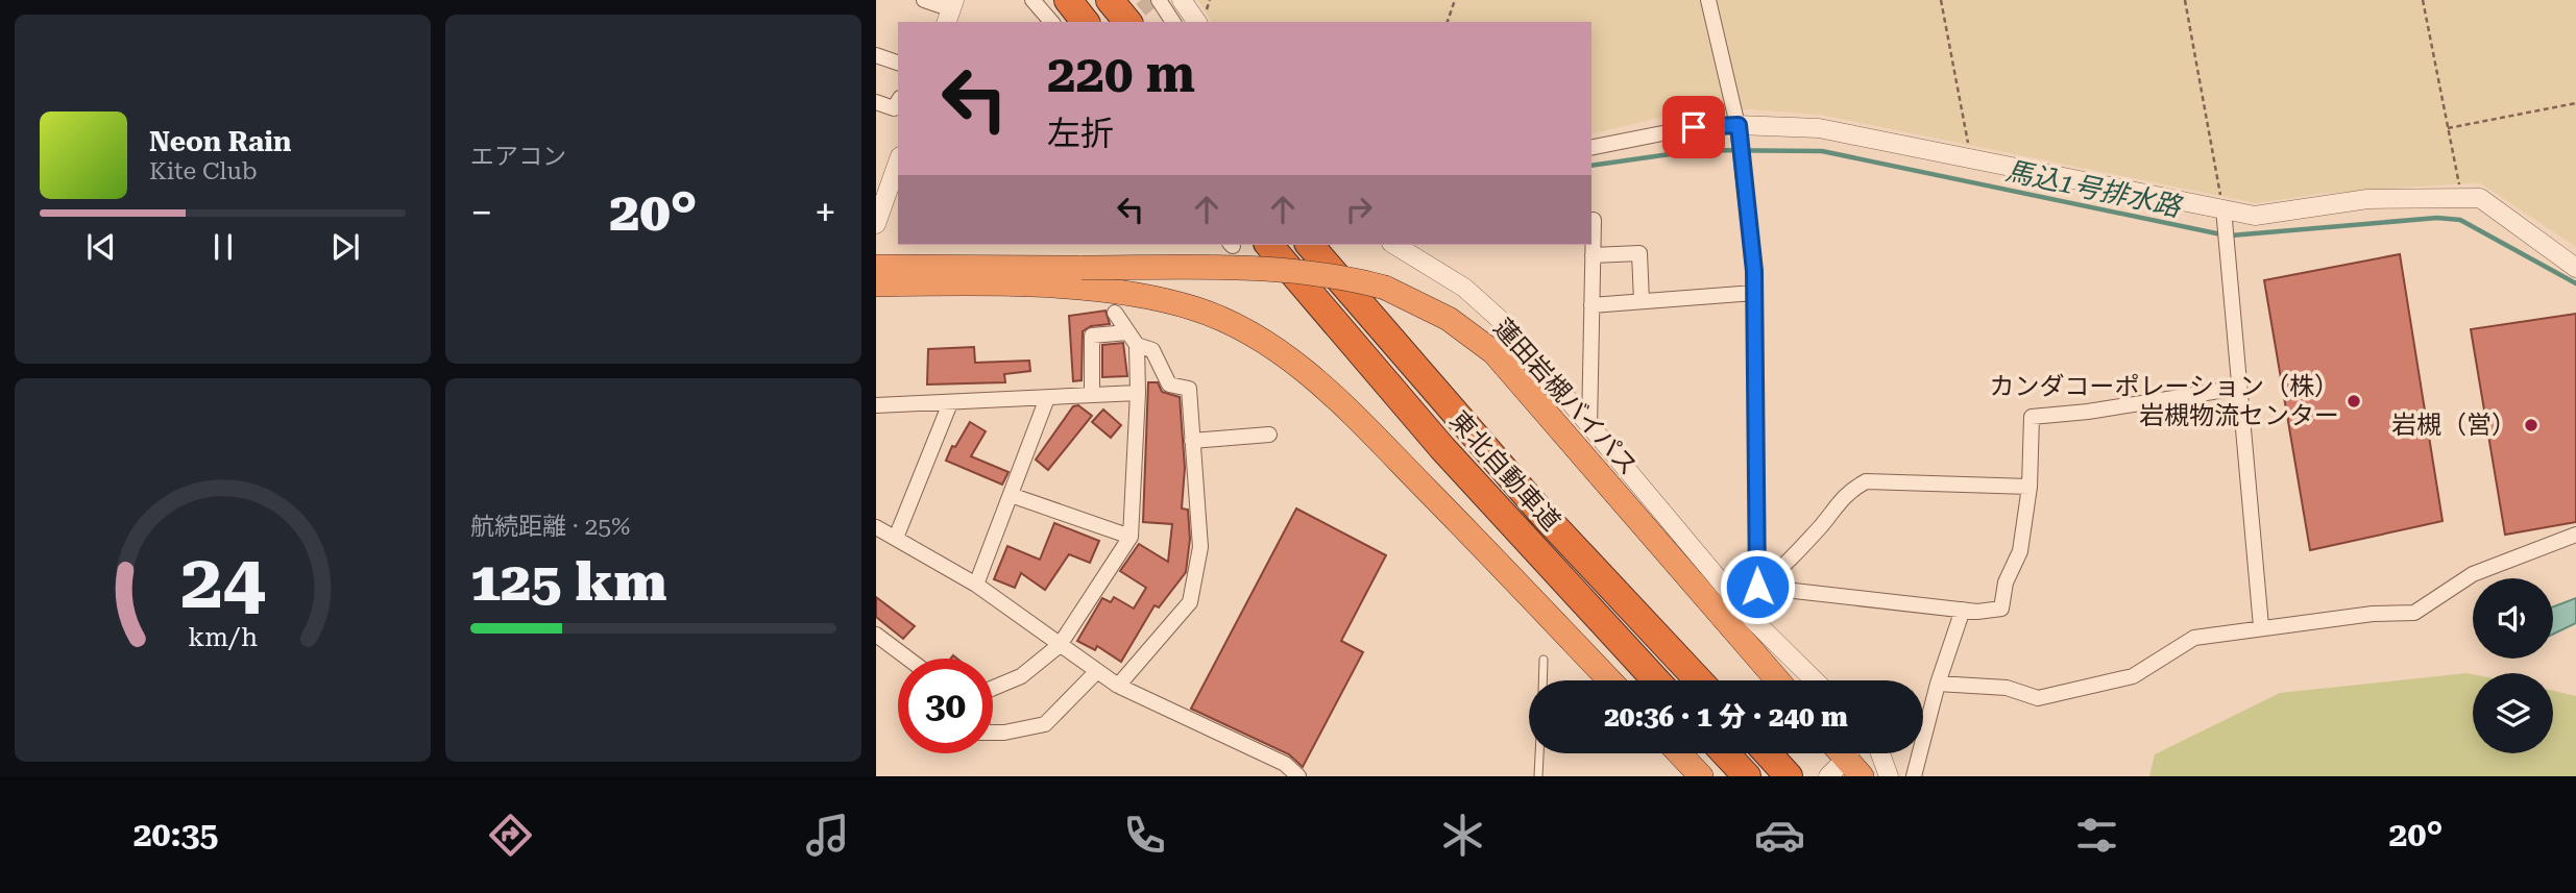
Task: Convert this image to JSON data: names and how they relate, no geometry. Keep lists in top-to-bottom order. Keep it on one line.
{"streets":{"highway":["蓮田岩槻バイパス","東北自動車道"]},"water":["馬込1号排水路"],"places":["カンダコーポレーション（株） 岩槻物流センター","岩槻（営）"],"page":{"tile":["エアコン",["航続距離 · 25%","125 km"]],"turn":["220 m","左折"],"song":["Neon Rain","Kite Club"],"heat":["−","20°","+"],"limit":"30","trip":"20:36 · 1 分 · 240 m","tabs":["20:35","20°"],"gauge":["24","km/h"]}}
